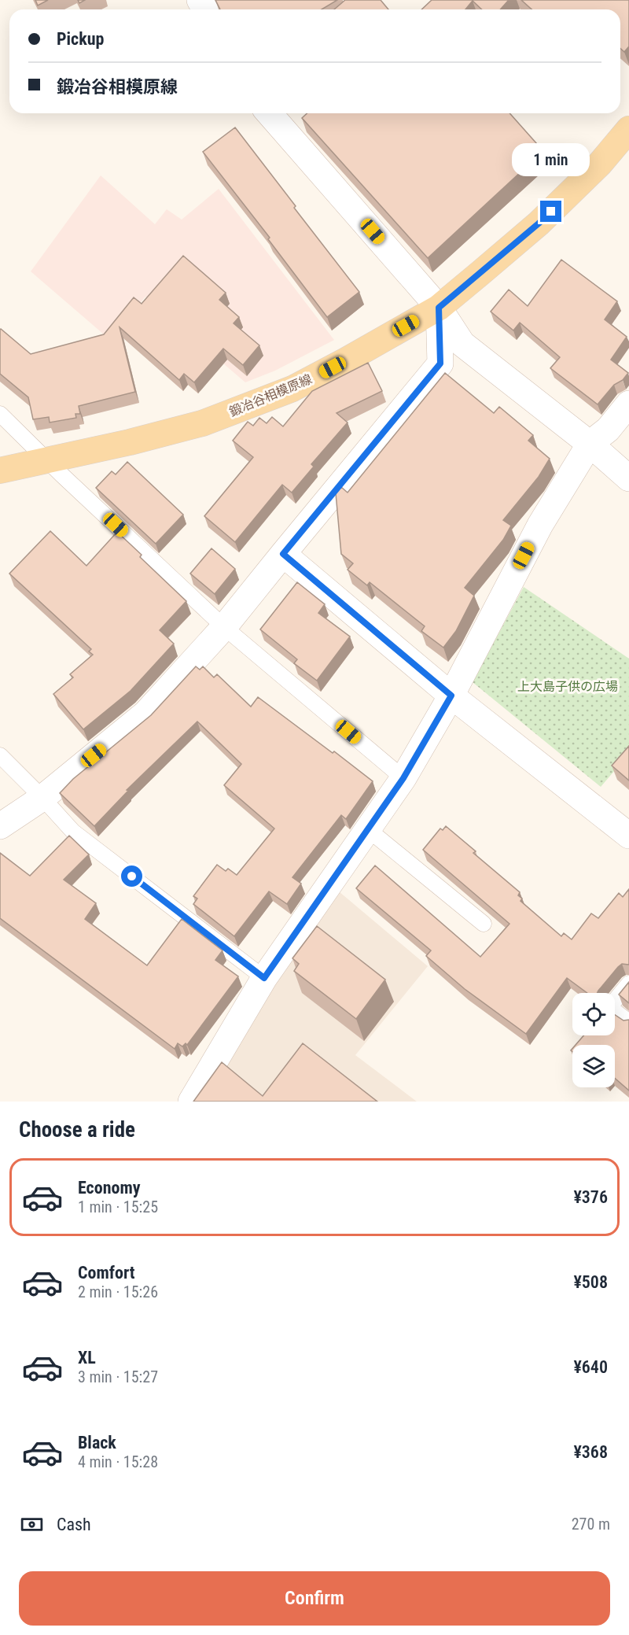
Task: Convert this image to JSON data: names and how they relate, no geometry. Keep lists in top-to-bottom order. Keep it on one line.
{"streets":{"main road":["鍛冶谷相模原線"]},"parks":["上大島子供の広場"],"page":{"banner":["Pickup","鍛冶谷相模原線"],"bubble":"1 min","heading":"Choose a ride","list":[{"name":"Economy","note":"1 min · 15:25","value":"¥376"},{"name":"Comfort","note":"2 min · 15:26","value":"¥508"},{"name":"XL","note":"3 min · 15:27","value":"¥640"},{"name":"Black","note":"4 min · 15:28","value":"¥368"}],"pay":["Cash","270 m"],"buttons":"Confirm"}}
